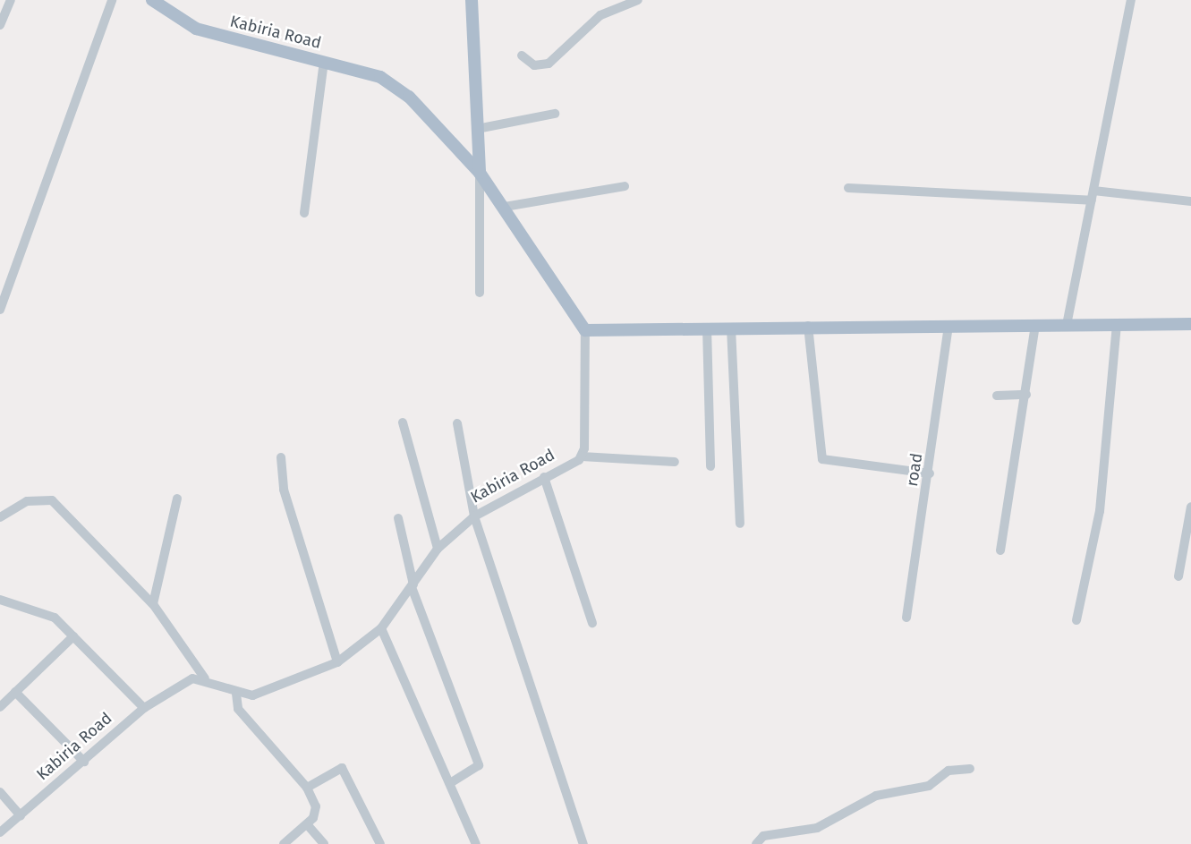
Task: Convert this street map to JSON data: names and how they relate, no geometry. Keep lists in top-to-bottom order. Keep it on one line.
{"streets":{"main road":["Kabiria Road"],"street":["road"]}}
